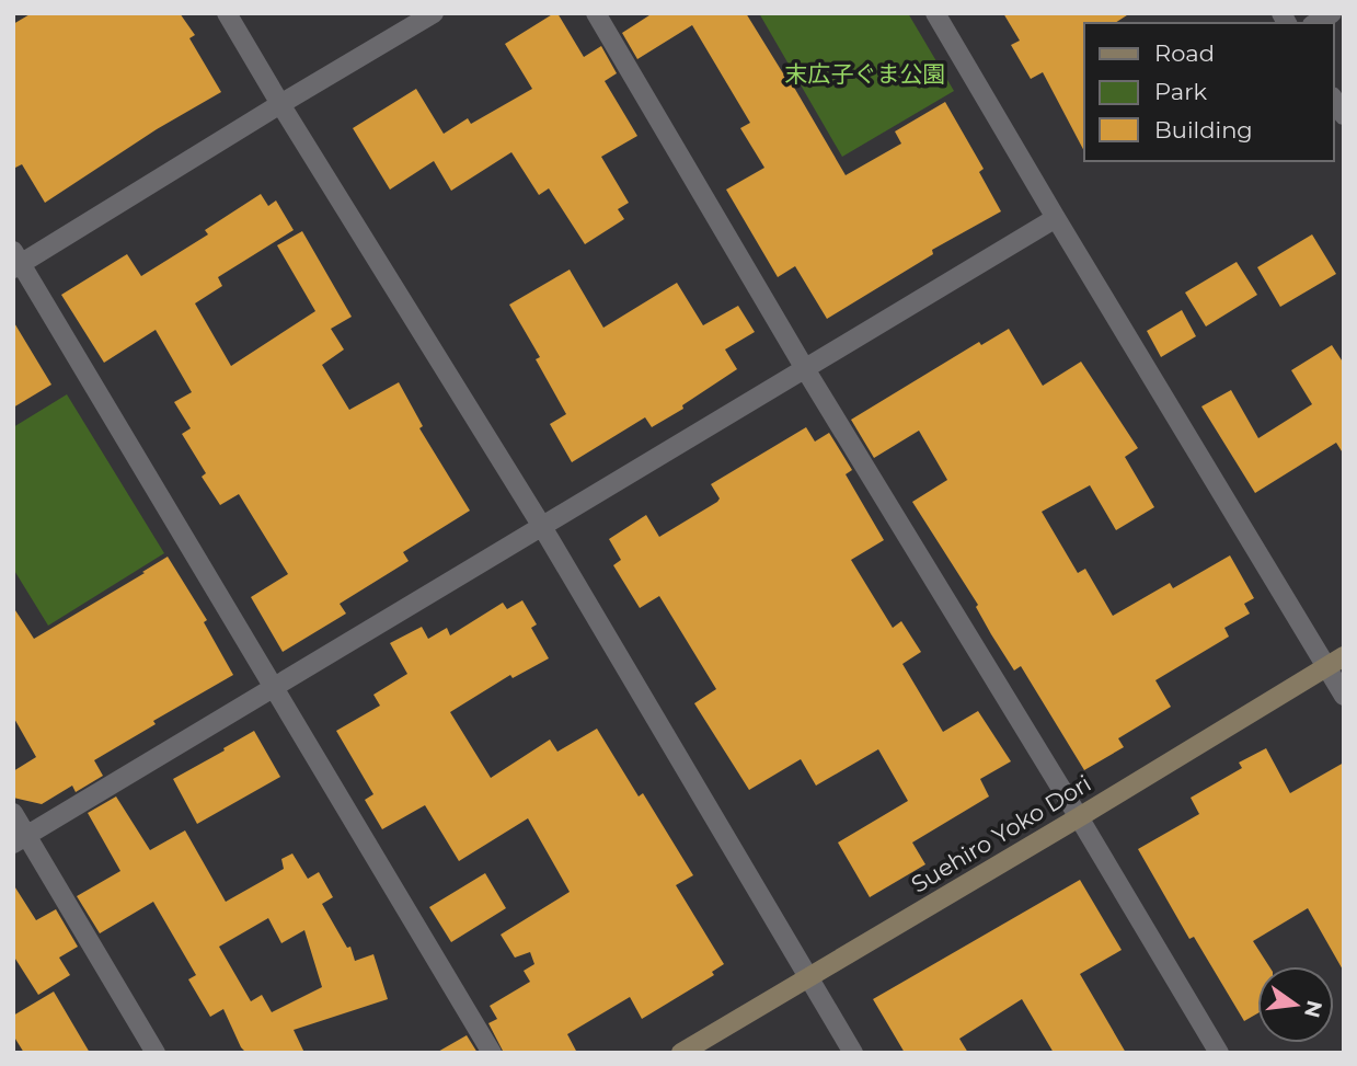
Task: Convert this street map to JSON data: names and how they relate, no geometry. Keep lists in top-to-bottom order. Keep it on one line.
{"streets":{"street":["Suehiro Yoko Dori"]},"parks":["末広子ぐま公園"],"legend":["Road","Park","Building"],"north":"right"}
